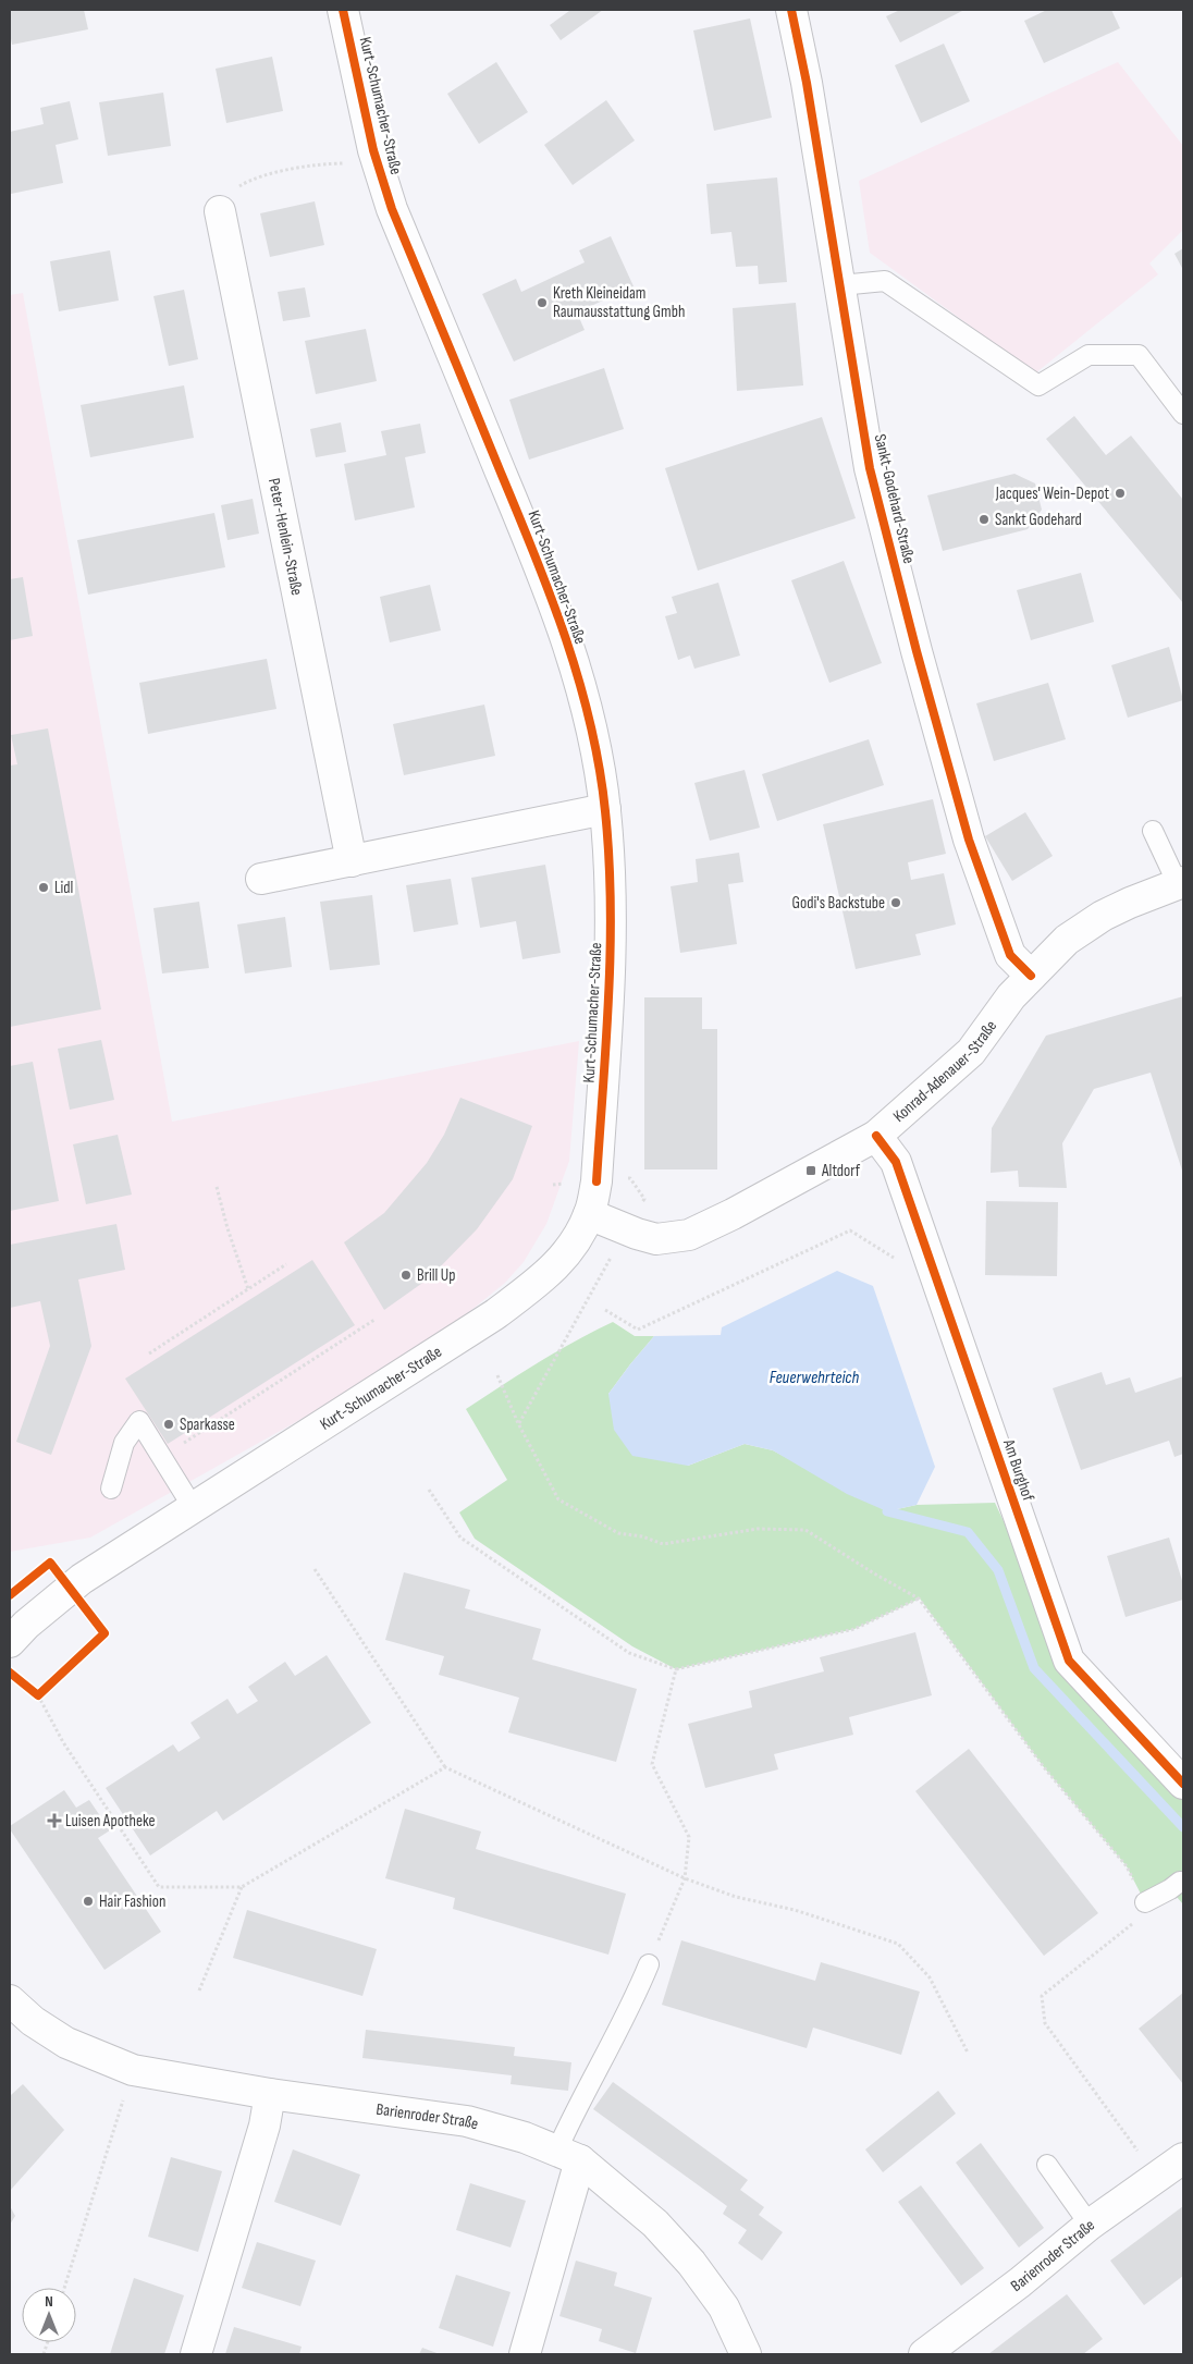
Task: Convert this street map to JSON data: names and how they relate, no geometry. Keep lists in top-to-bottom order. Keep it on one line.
{"streets":{"street":["Kurt-Schumacher-Straße","Sankt-Godehard-Straße","Peter-Henlein-Straße","Konrad-Adenauer-Straße","Am Burghof","Barienroder Straße"]},"crossings":[["Kurt-Schumacher-Straße","Konrad-Adenauer-Straße"],["Sankt-Godehard-Straße","Konrad-Adenauer-Straße"],["Konrad-Adenauer-Straße","Am Burghof"]],"water":["Feuerwehrteich"],"places":{"other":["Kreth Kleineidam Raumausstattung Gmbh","Jacques' Wein-Depot","Sankt Godehard","Lidl","Godi's Backstube","Brill Up","Sparkasse","Hair Fashion"],"transit":["Altdorf"],"health":["Luisen Apotheke"]},"north":"top"}
